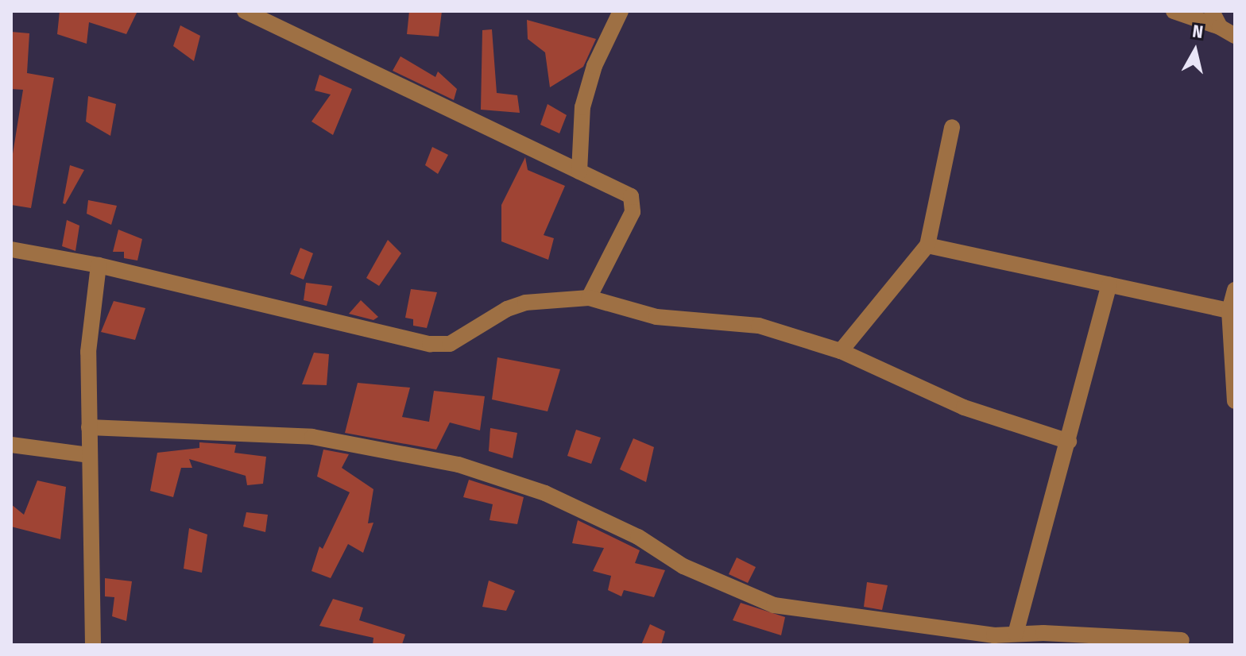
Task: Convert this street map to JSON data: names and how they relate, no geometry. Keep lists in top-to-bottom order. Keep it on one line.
{"north":"top"}
